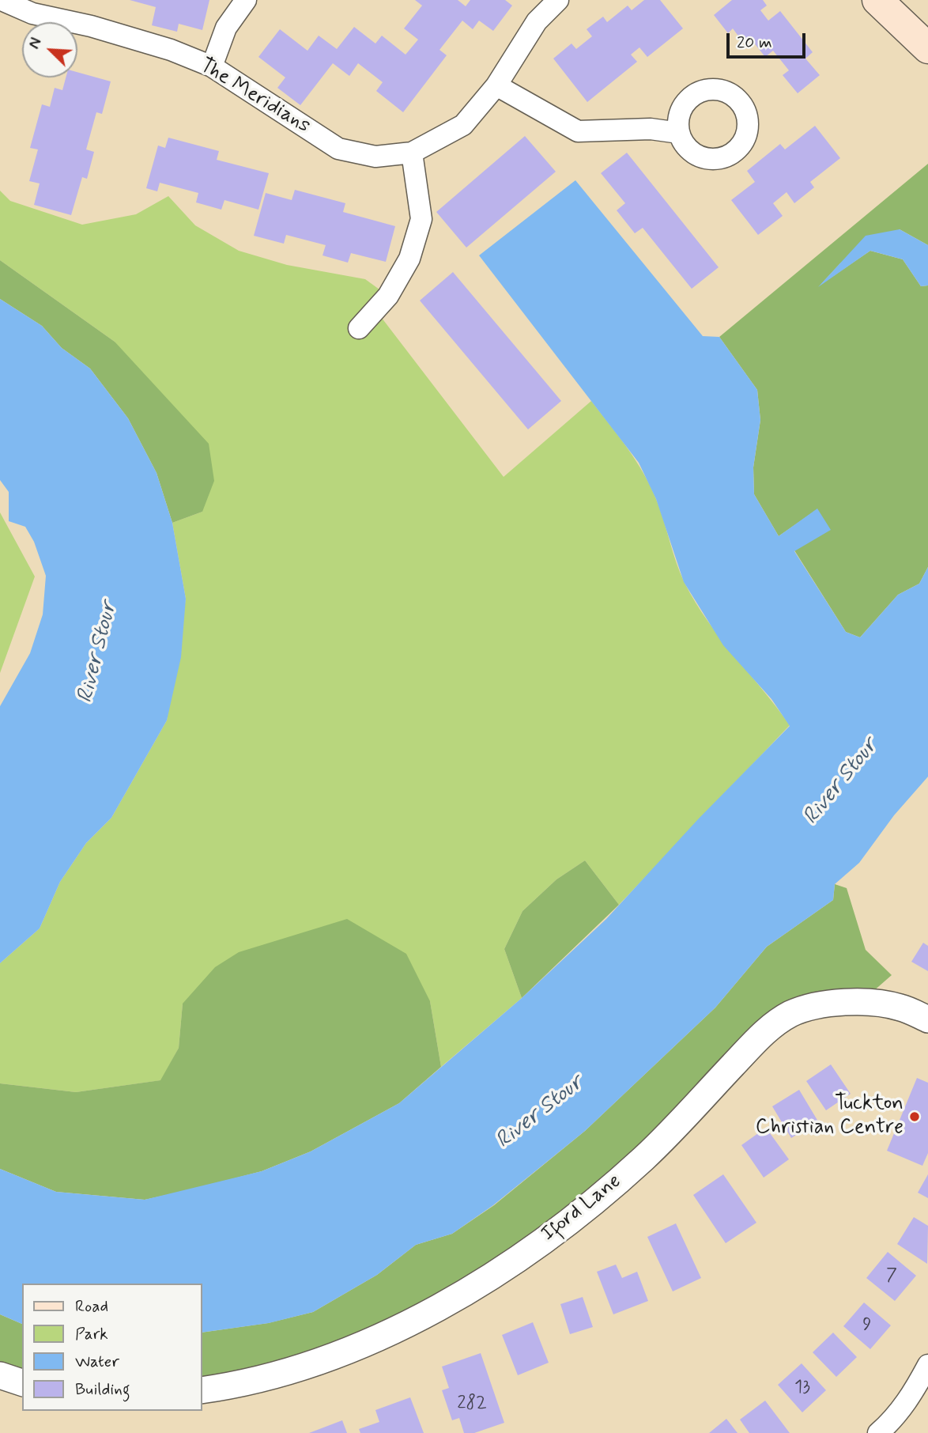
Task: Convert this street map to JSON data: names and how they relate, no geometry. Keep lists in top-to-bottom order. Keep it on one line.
{"streets":{"street":["The Meridians","Iford Lane"]},"water":["River Stour"],"places":["Tuckton Christian Centre"],"house_numbers":["7","9","13","282"],"legend":["Road","Park","Water","Building"],"scale_bar":"20 m","north":"top left"}
